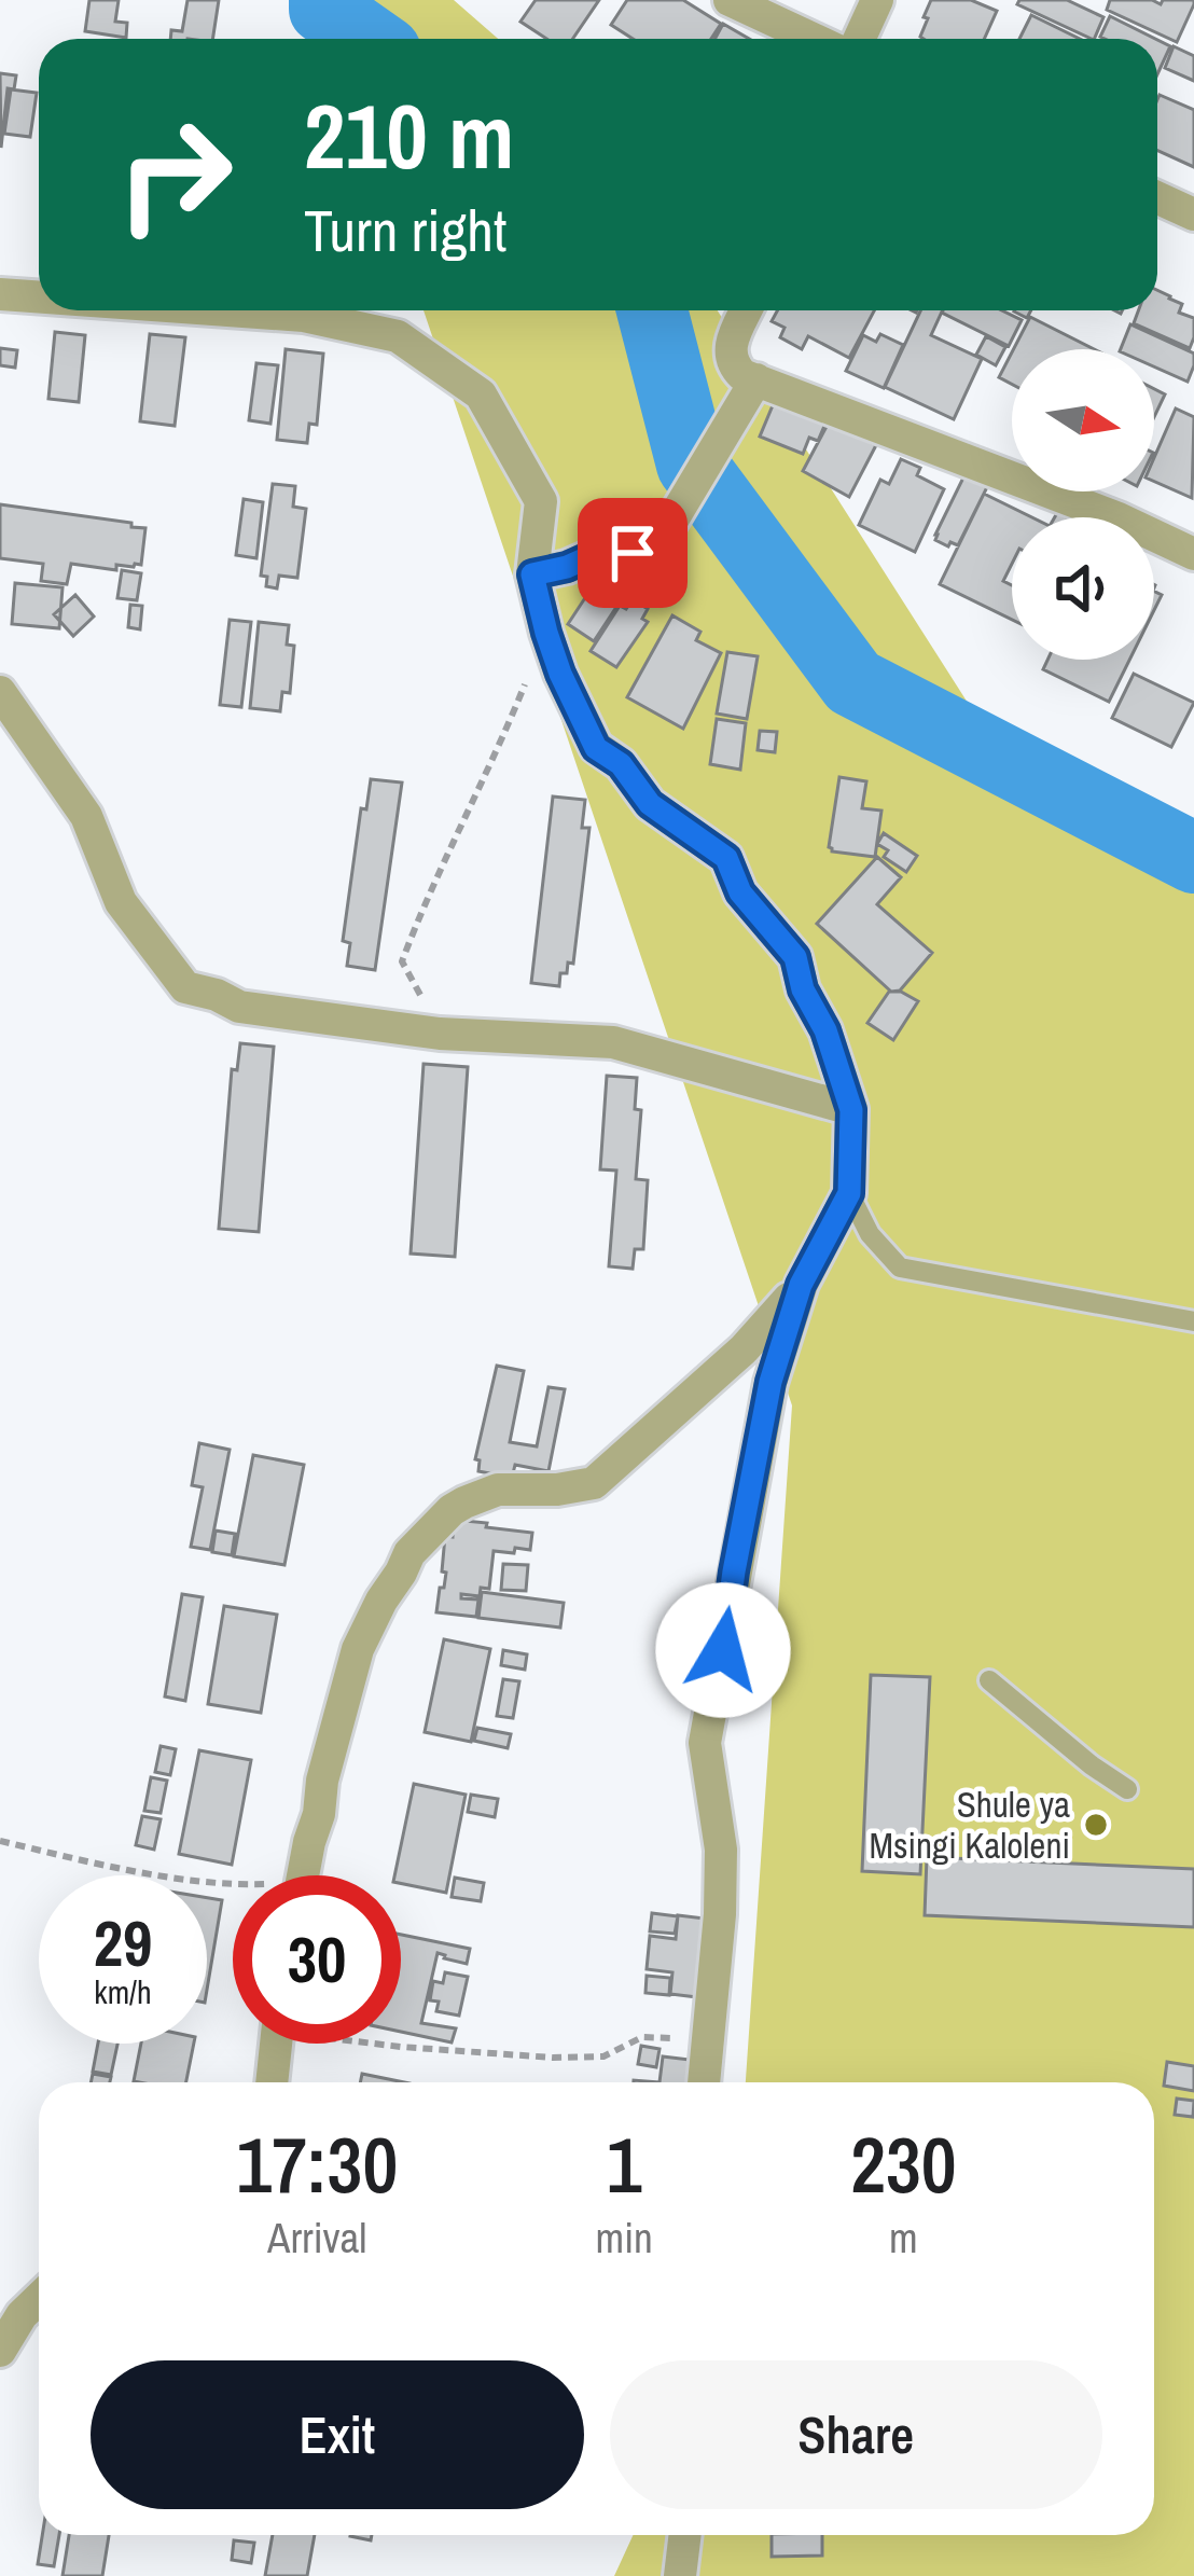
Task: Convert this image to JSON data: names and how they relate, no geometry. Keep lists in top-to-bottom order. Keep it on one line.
{"places":["Shule ya Msingi Kaloleni"],"north":"right","page":{"turn":["210 m","Turn right"],"speed":"29 km/h","limit":"30","eta":["17:30","Arrival","1","min","230","m"],"buttons":["Exit","Share"]}}
